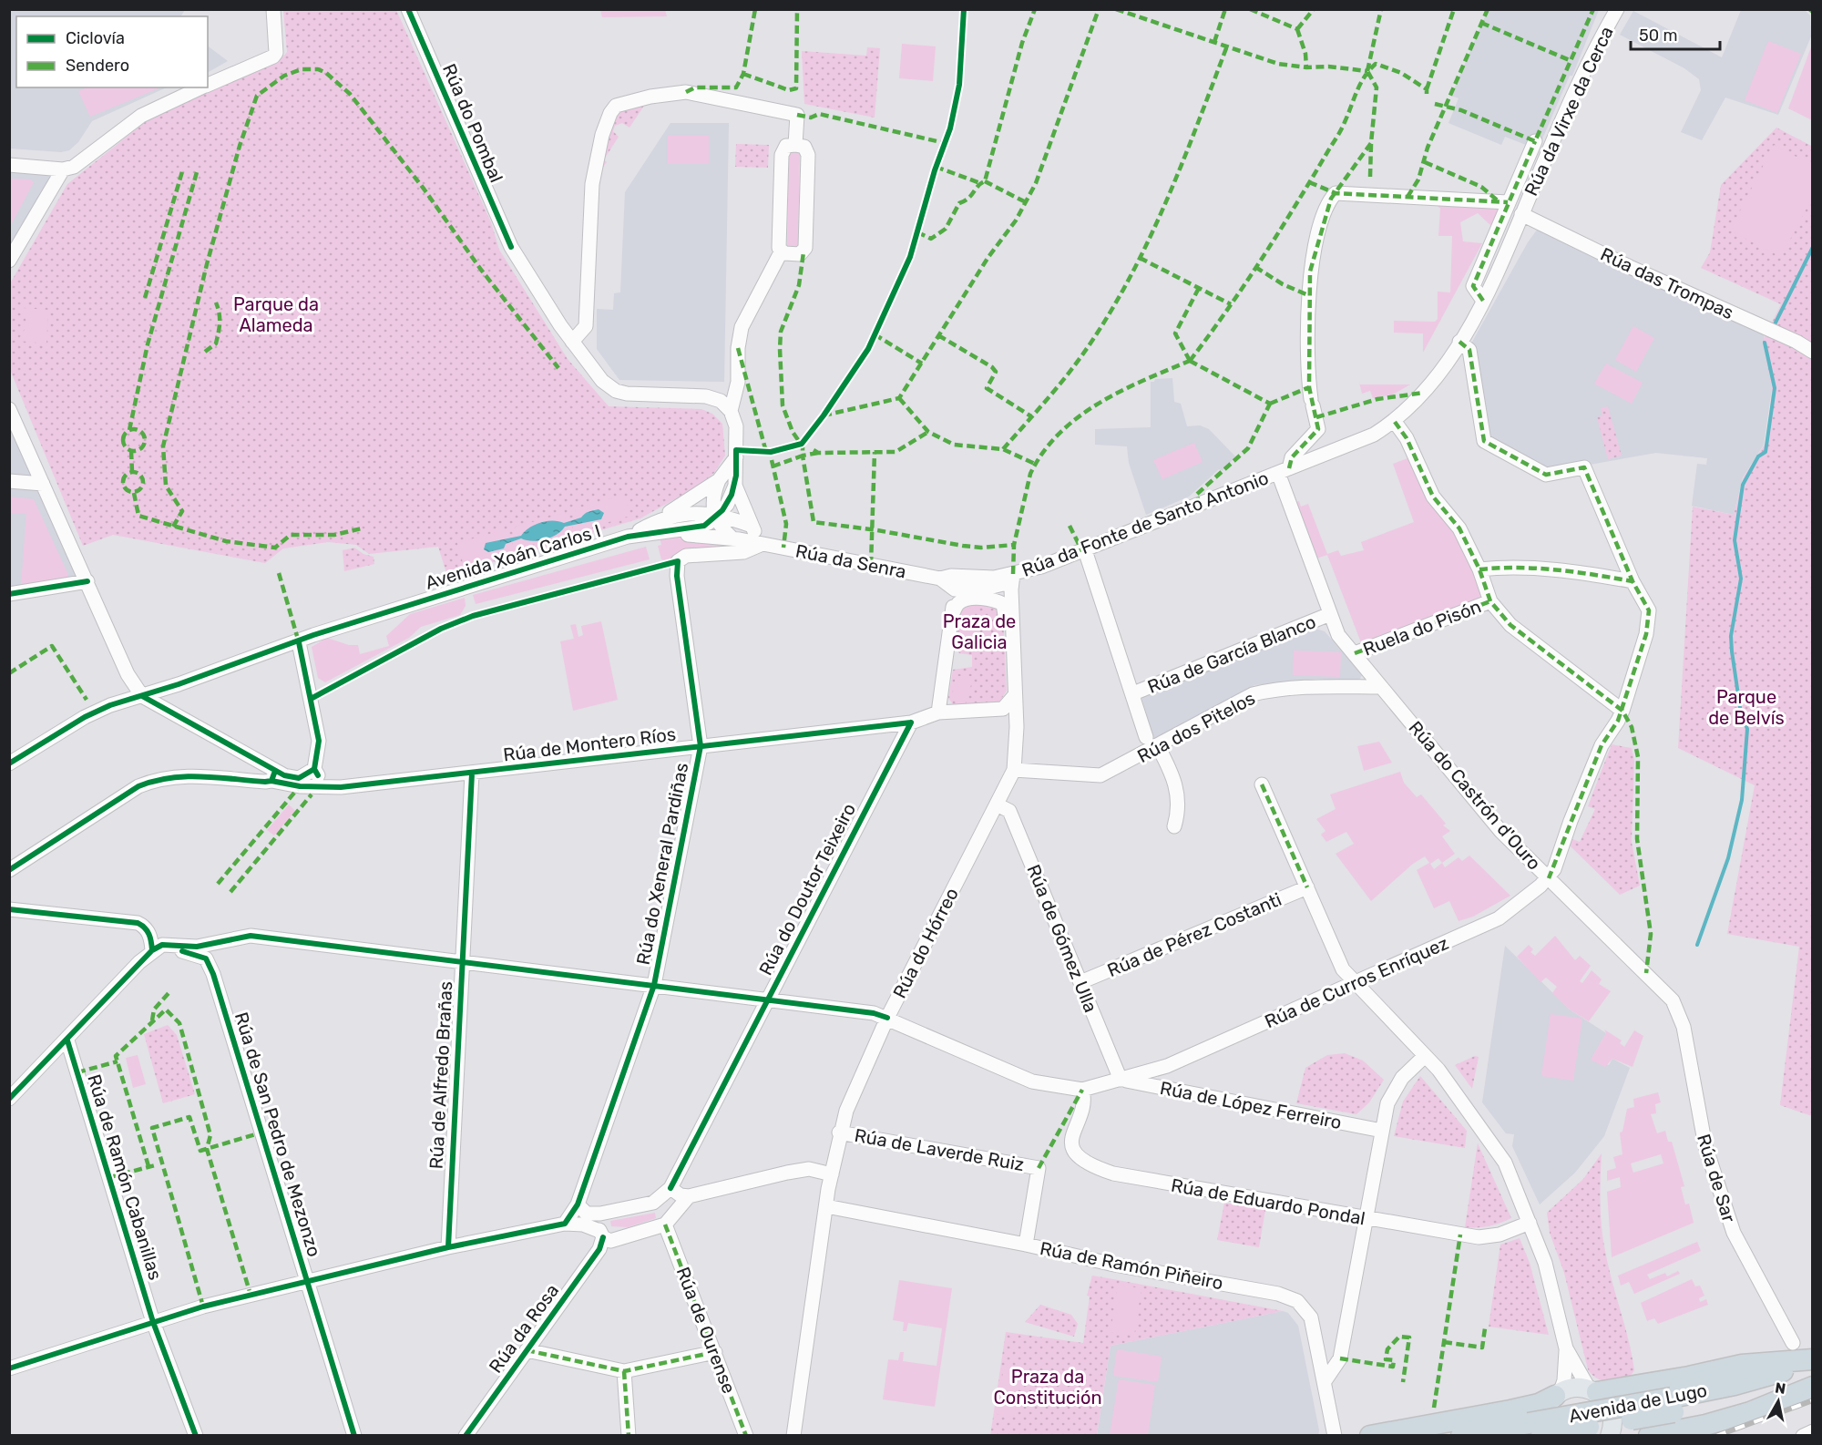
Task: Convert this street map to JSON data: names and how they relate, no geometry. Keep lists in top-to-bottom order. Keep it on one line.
{"streets":{"highway":["Avenida de Lugo"],"street":["Rúa da Virxe da Cerca","Rúa do Pombal","Rúa das Trompas","Rúa da Fonte de Santo Antonio","Avenida Xoán Carlos I","Rúa da Senra","Ruela do Pisón","Rúa de García Blanco","Rúa dos Pitelos","Rúa de Montero Ríos","Rúa do Castrón d'Ouro","Rúa do Xeneral Pardiñas","Rúa do Doutor Teixeiro","Rúa de Pérez Costanti","Rúa de Gómez Ulla","Rúa do Hórreo","Rúa de Curros Enríquez","Rúa de Alfredo Brañas","Rúa de López Ferreiro","Rúa de San Pedro de Mezonzo","Rúa de Laverde Ruiz","Rúa de Ramón Cabanillas","Rúa de Sar","Rúa de Eduardo Pondal","Rúa de Ramón Piñeiro","Rúa da Rosa","Rúa de Ourense"]},"crossings":[["Rúa da Virxe da Cerca","Rúa das Trompas"],["Rúa da Virxe da Cerca","Rúa da Fonte de Santo Antonio"],["Rúa da Fonte de Santo Antonio","Rúa da Senra"],["Rúa da Fonte de Santo Antonio","Rúa do Castrón d'Ouro"],["Rúa da Fonte de Santo Antonio","Rúa do Hórreo"],["Avenida Xoán Carlos I","Rúa de Montero Ríos"],["Rúa da Senra","Rúa do Xeneral Pardiñas"],["Rúa da Senra","Rúa do Hórreo"],["Ruela do Pisón","Rúa do Castrón d'Ouro"],["Rúa de García Blanco","Rúa do Castrón d'Ouro"],["Rúa dos Pitelos","Rúa do Castrón d'Ouro"],["Rúa dos Pitelos","Rúa do Hórreo"],["Rúa de Montero Ríos","Rúa do Xeneral Pardiñas"],["Rúa de Montero Ríos","Rúa do Doutor Teixeiro"],["Rúa de Montero Ríos","Rúa do Hórreo"],["Rúa de Montero Ríos","Rúa de Alfredo Brañas"],["Rúa do Castrón d'Ouro","Rúa de Curros Enríquez"],["Rúa do Castrón d'Ouro","Rúa de Sar"],["Rúa de Pérez Costanti","Rúa de Gómez Ulla"],["Rúa de Gómez Ulla","Rúa do Hórreo"],["Rúa de Gómez Ulla","Rúa de Curros Enríquez"],["Rúa de Gómez Ulla","Rúa de López Ferreiro"],["Rúa do Hórreo","Rúa de Laverde Ruiz"],["Rúa do Hórreo","Rúa de Ramón Piñeiro"],["Rúa de Curros Enríquez","Rúa de López Ferreiro"],["Rúa de Curros Enríquez","Rúa de Eduardo Pondal"],["Rúa de Laverde Ruiz","Rúa de Ramón Piñeiro"]],"parks":["Parque da Alameda","Praza de Galicia","Parque de Belvís","Praza da Constitución"],"legend":["Ciclovía","Sendero"],"scale_bar":"50 m","north":"top"}
